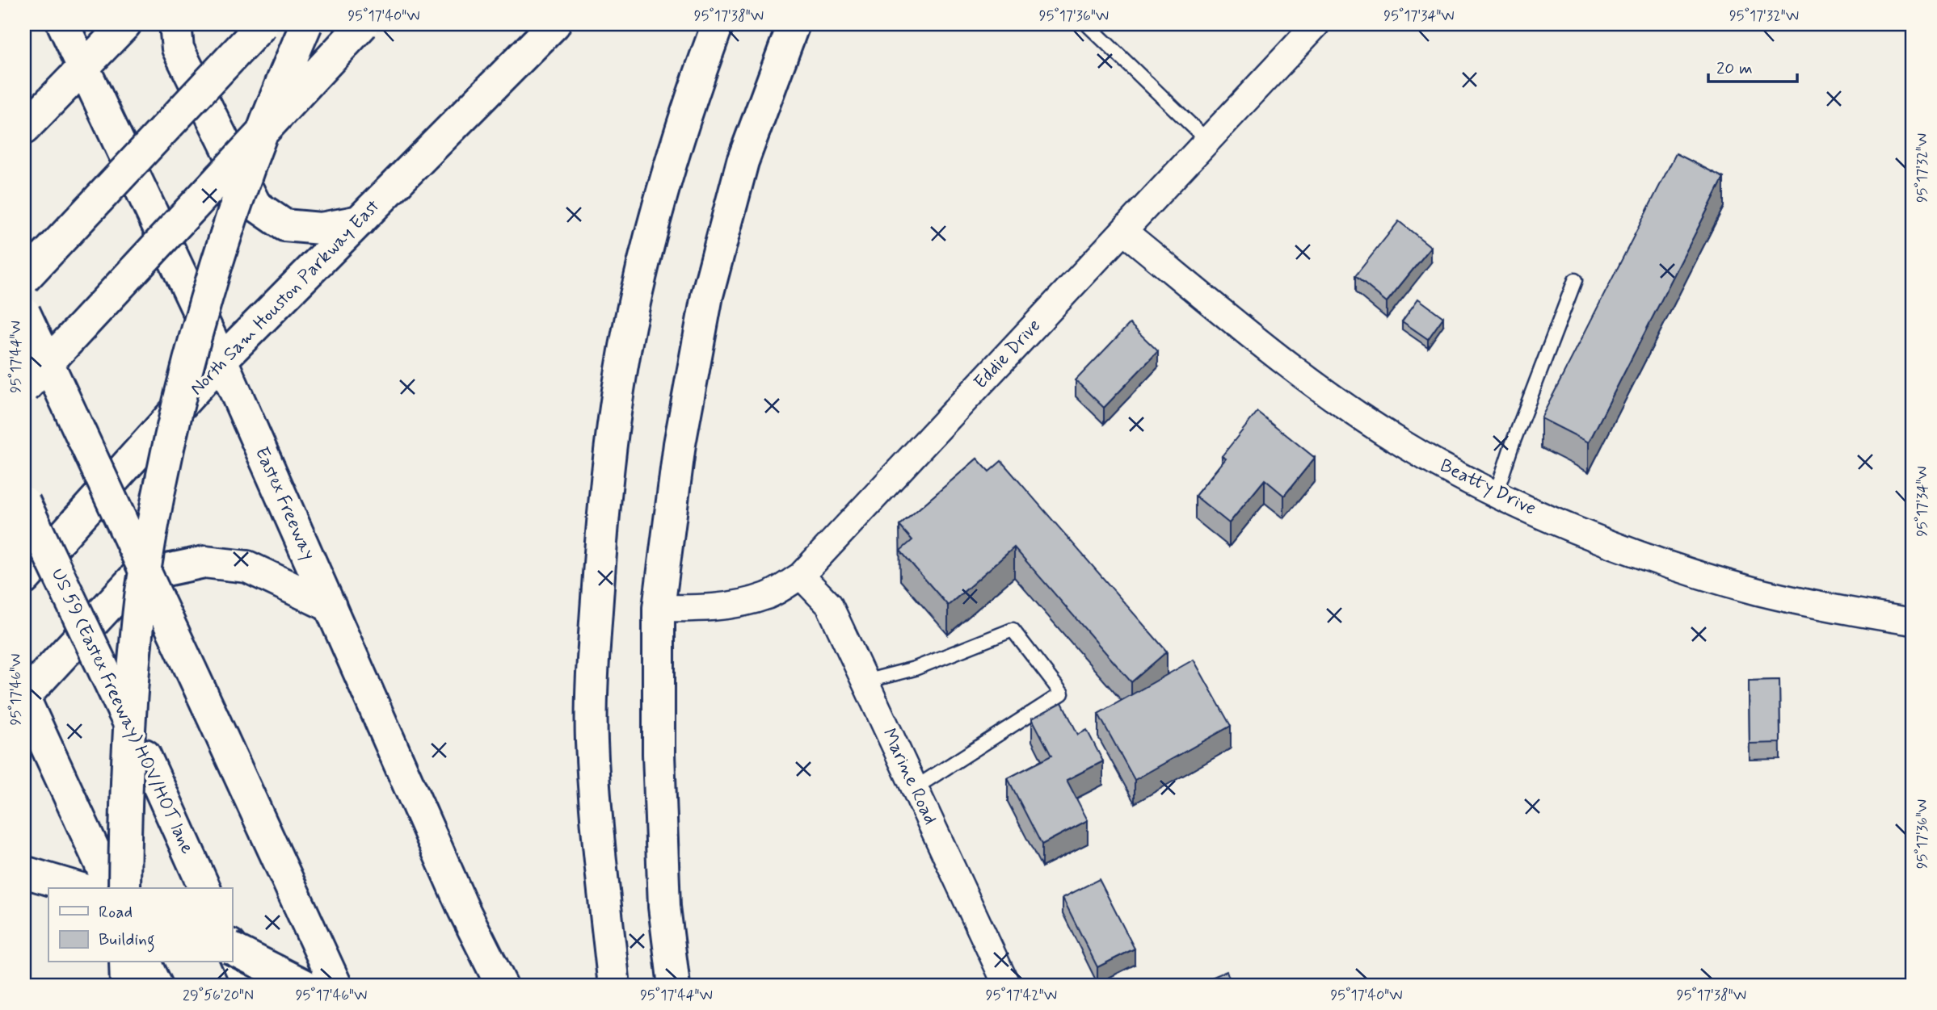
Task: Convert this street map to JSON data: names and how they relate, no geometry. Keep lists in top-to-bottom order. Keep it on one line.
{"streets":{"main road":["North Sam Houston Parkway East","Eastex Freeway","US 59 (Eastex Freeway) HOV/HOT lane"],"street":["Eddie Drive","Beatty Drive","Marine Road"]},"crossings":[["North Sam Houston Parkway East","Eastex Freeway"],["Eddie Drive","Beatty Drive"],["Eddie Drive","Marine Road"]],"legend":["Road","Building"],"scale_bar":"20 m","coordinates":["95°17'40\"W","95°17'38\"W","95°17'36\"W","95°17'34\"W","95°17'32\"W","95°17'44\"W","95°17'46\"W","29°56'20\"N","95°17'42\"W"]}
